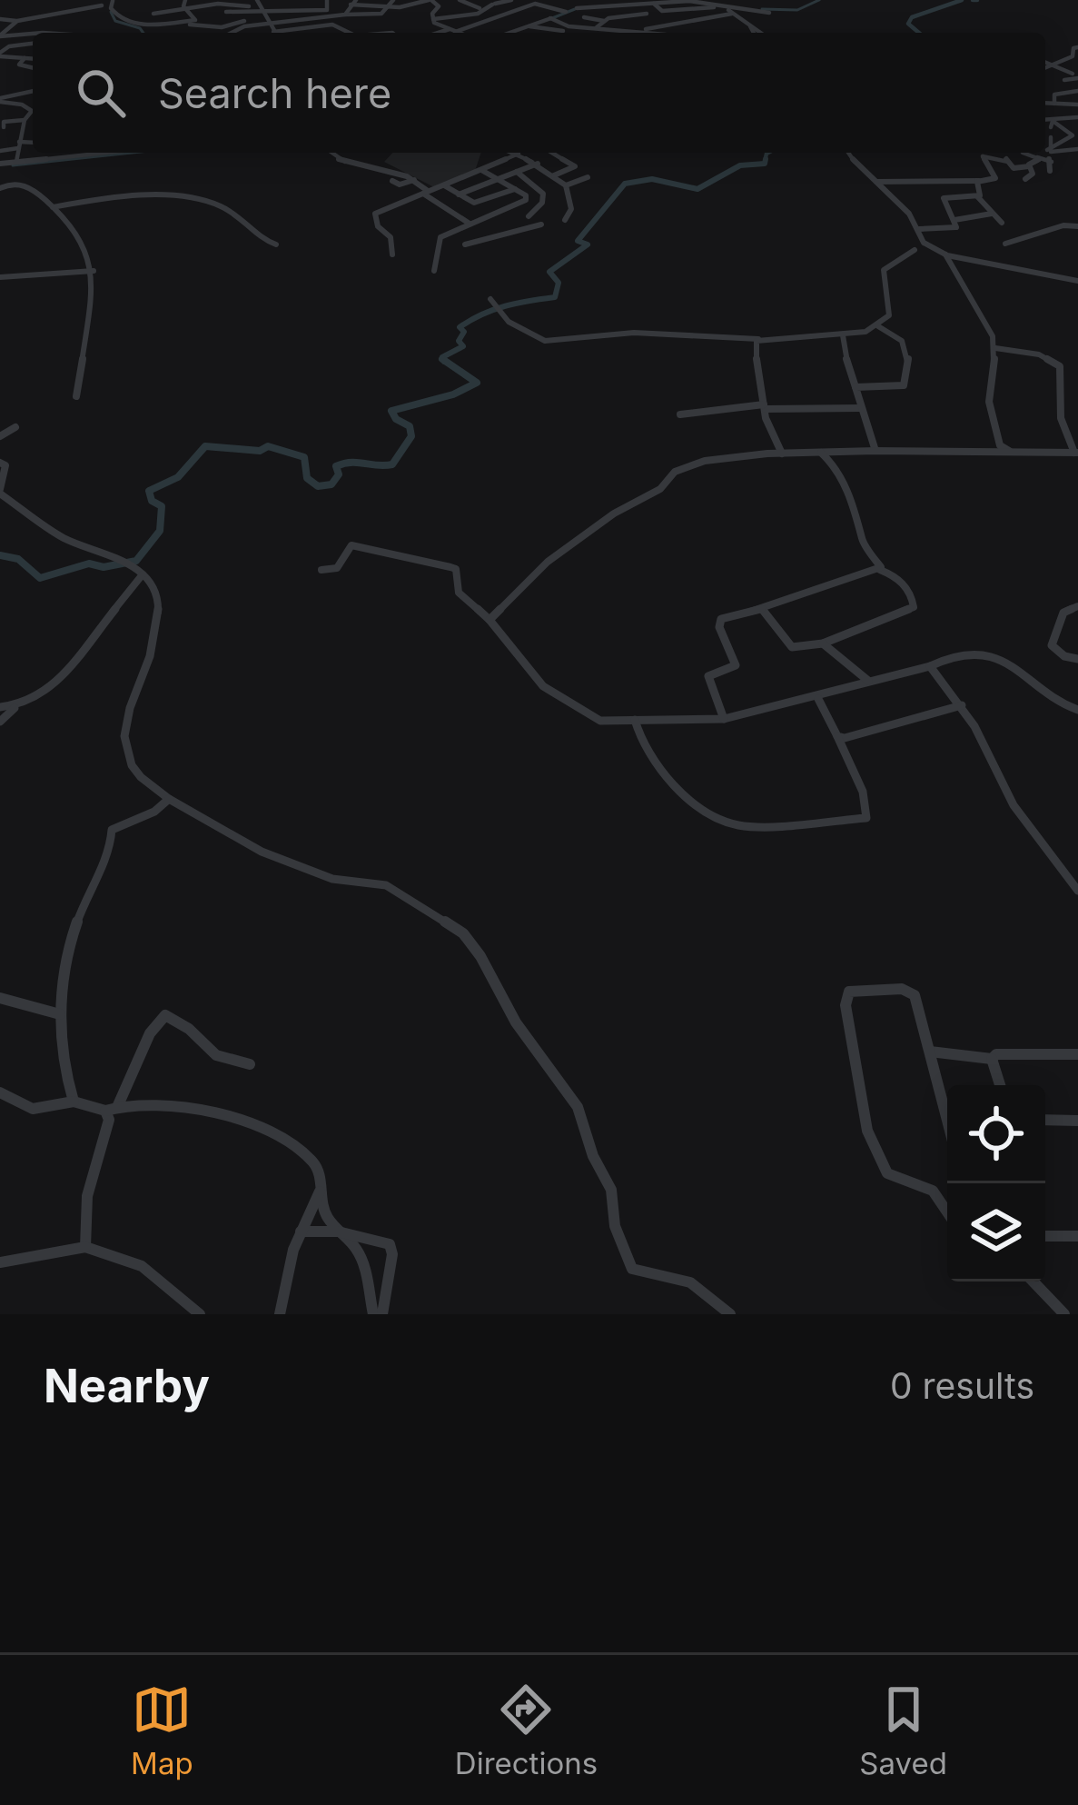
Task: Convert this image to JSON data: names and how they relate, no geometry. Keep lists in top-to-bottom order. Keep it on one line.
{"page":{"search":"Search here","heading":["Nearby","0 results"],"nav":["Map","Directions","Saved"]}}
